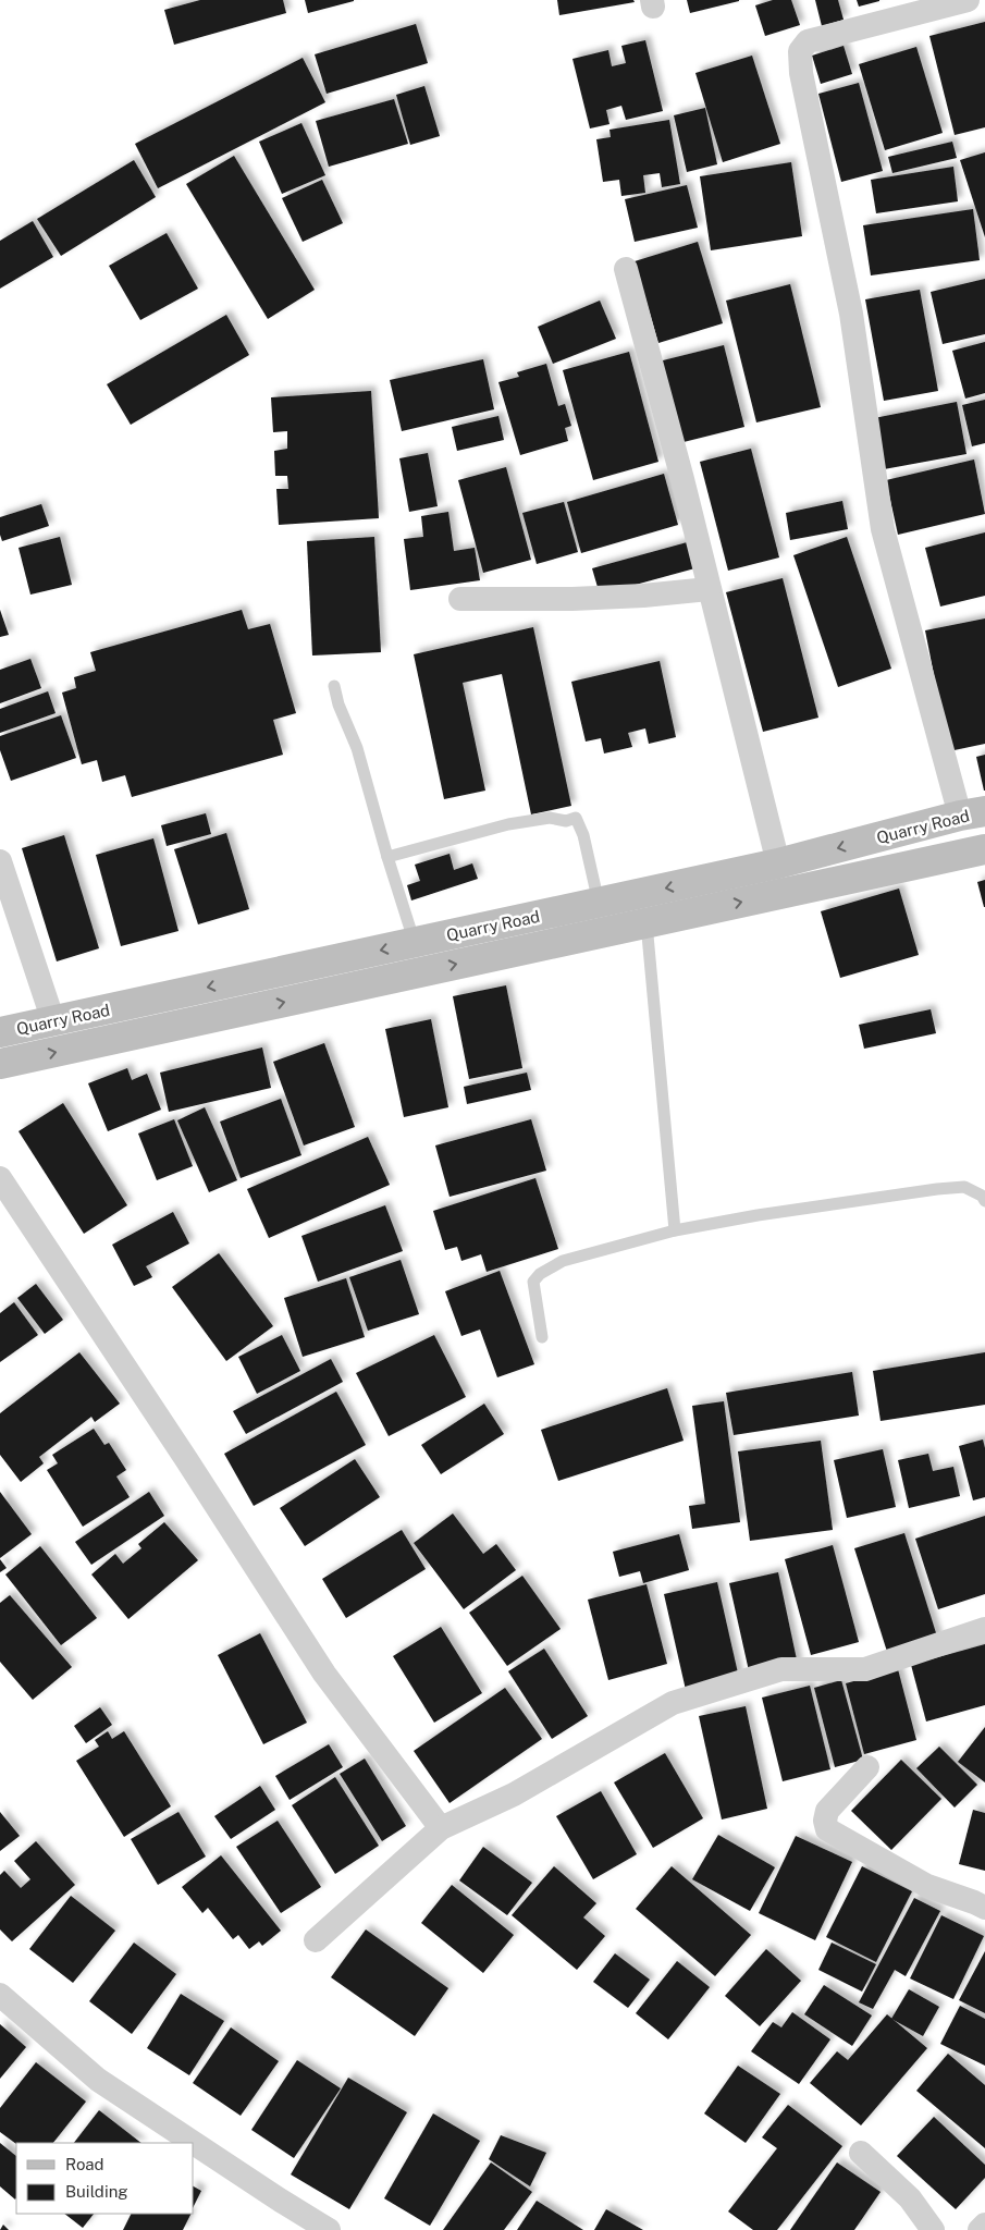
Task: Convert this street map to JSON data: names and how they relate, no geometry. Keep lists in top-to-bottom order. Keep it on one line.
{"streets":{"main road":["Quarry Road"]},"legend":["Road","Building"]}
